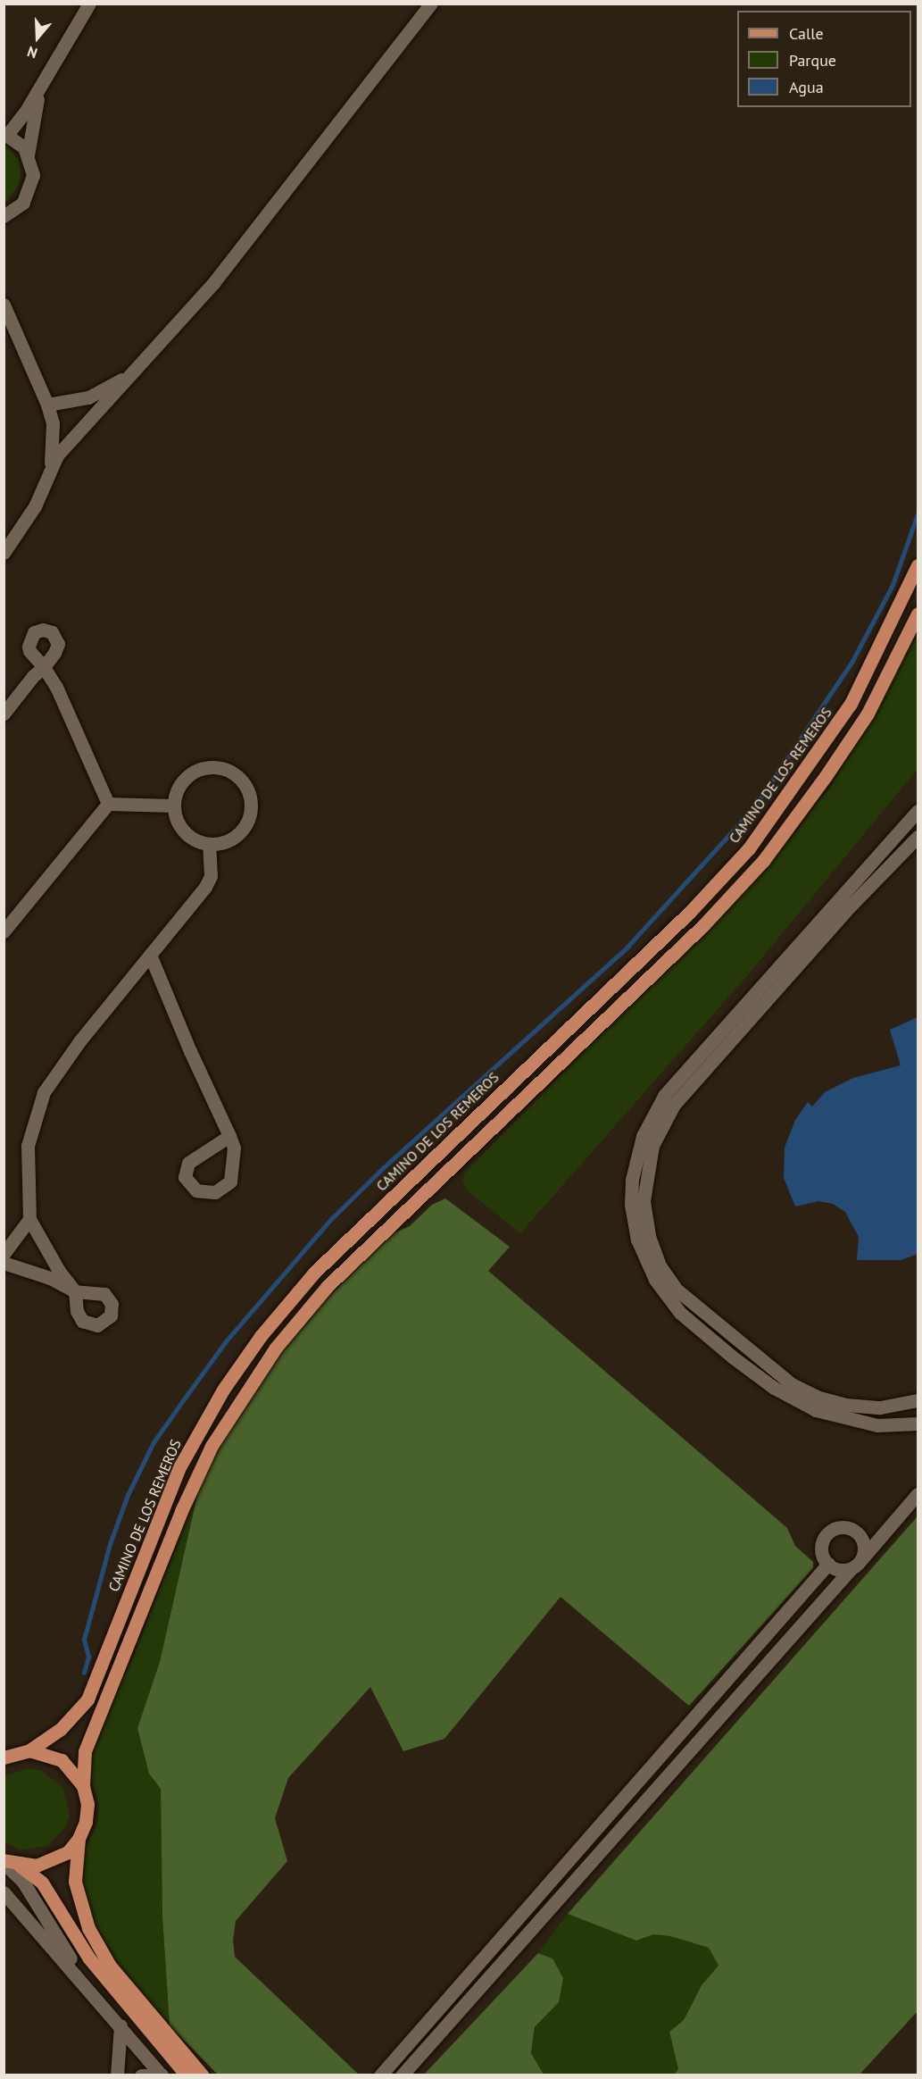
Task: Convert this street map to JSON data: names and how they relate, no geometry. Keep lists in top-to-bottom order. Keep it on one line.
{"streets":{"main road":["CAMINO DE LOS REMEROS"]},"legend":["Calle","Parque","Agua"],"north":"bottom"}
